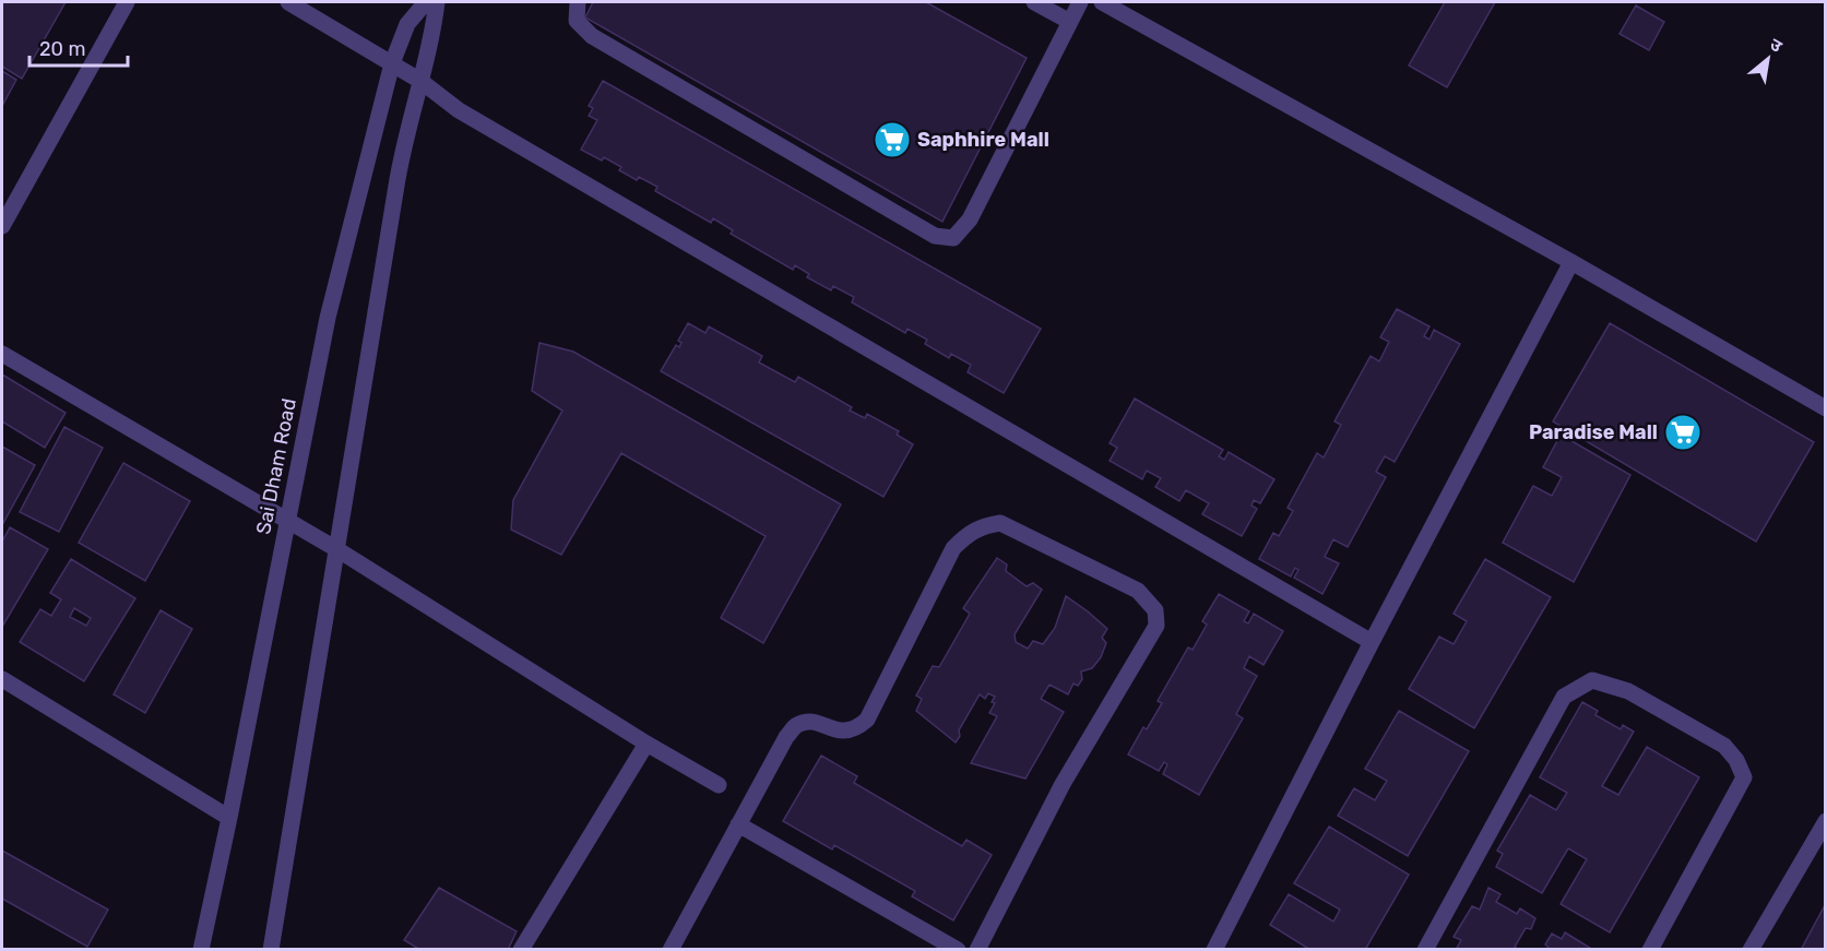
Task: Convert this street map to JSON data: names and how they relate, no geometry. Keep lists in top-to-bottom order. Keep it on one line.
{"streets":{"street":["Sai Dham Road"]},"places":{"supermarket":["Saphhire Mall","Paradise Mall"]},"scale_bar":"20 m","north":"top right"}
